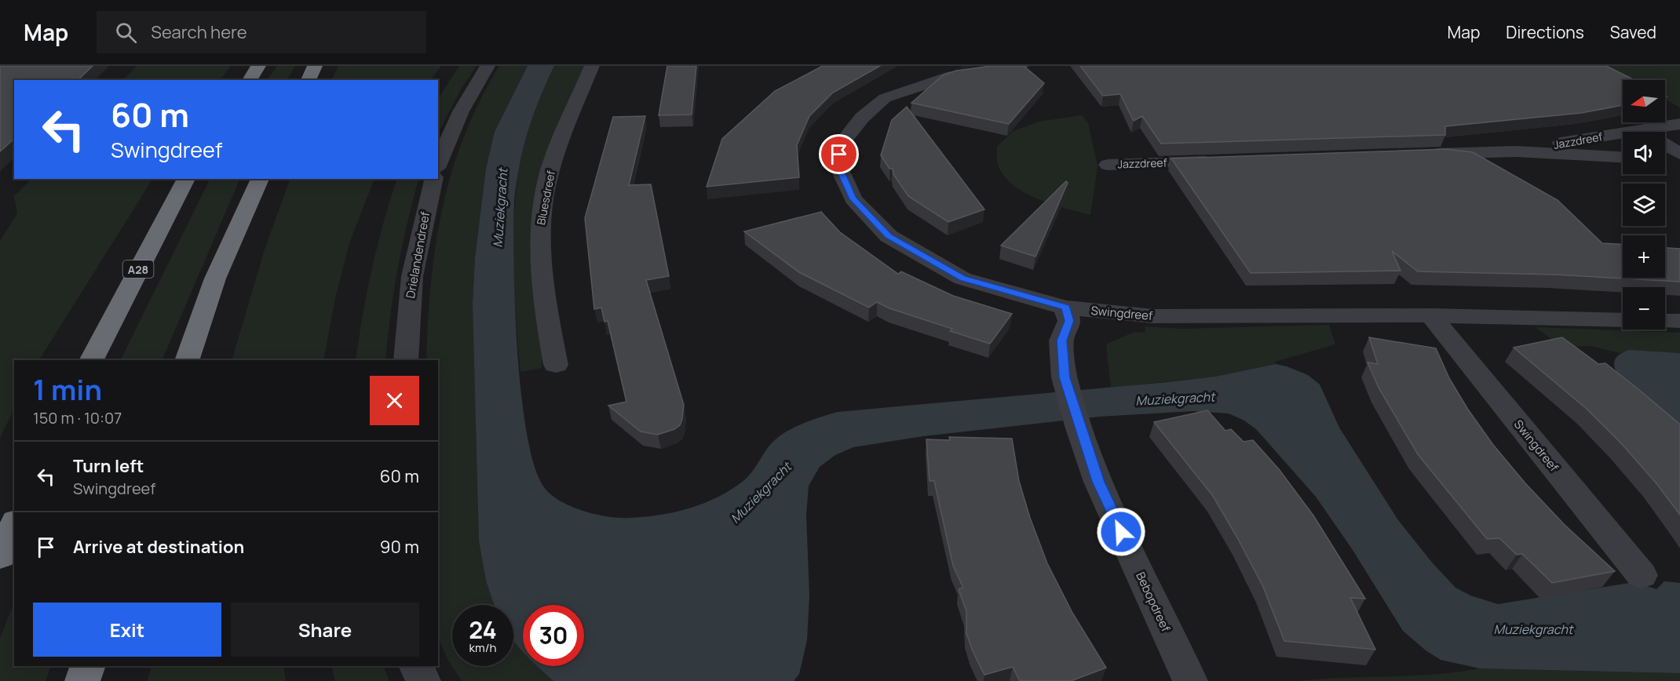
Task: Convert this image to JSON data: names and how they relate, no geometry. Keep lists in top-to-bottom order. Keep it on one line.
{"streets":{"highway":["A28"],"street":["Jazzdreef","Bluesdreef","Drielandendreef","Swingdreef","Bebopdreef"]},"crossings":[["Swingdreef","Bebopdreef"]],"water":["Muziekgracht"],"north":"left","page":{"header":"Map","search":"Search here","nav":["Map","Directions","Saved"],"map_buttons":["+","−"],"turn":["60 m","Swingdreef"],"heading":["1 min","150 m · 10:07"],"list":[{"name":"Turn left","note":"Swingdreef","value":"60 m"},{"name":"Arrive at destination","value":"90 m"}],"buttons":["Exit","Share"],"speed":"24 km/h","limit":"30"}}
